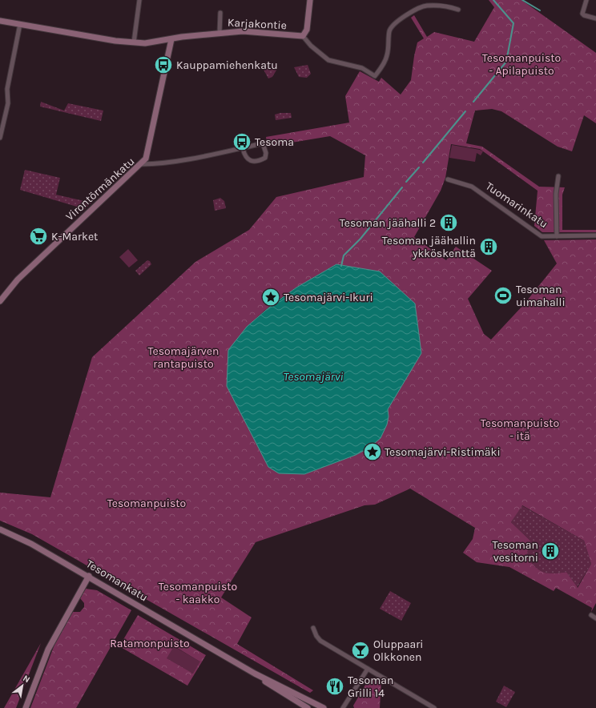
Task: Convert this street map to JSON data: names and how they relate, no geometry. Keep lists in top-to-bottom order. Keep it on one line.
{"streets":{"street":["Karjakontie","Virontörmänkatu","Tuomarinkatu","Tesomankatu"]},"water":["Tesomajärvi"],"parks":["Tesomanpuisto - Apilapuisto","Tesomajärven rantapuisto","Tesomanpuisto - itä","Tesomanpuisto","Tesomanpuisto - kaakko","Ratamonpuisto"],"places":{"bus stop":["Kauppamiehenkatu","Tesoma"],"building":["Tesoman jäähalli 2","Tesoman jäähallin ykköskenttä","Tesoman vesitorni"],"supermarket":["K-Market"],"sports":["Tesoman uimahalli"],"place":["Tesomajärvi-Ikuri","Tesomajärvi-Ristimäki"],"bar":["Oluppaari Olkkonen"],"restaurant":["Tesoman Grilli 14"]},"north":"top right"}
